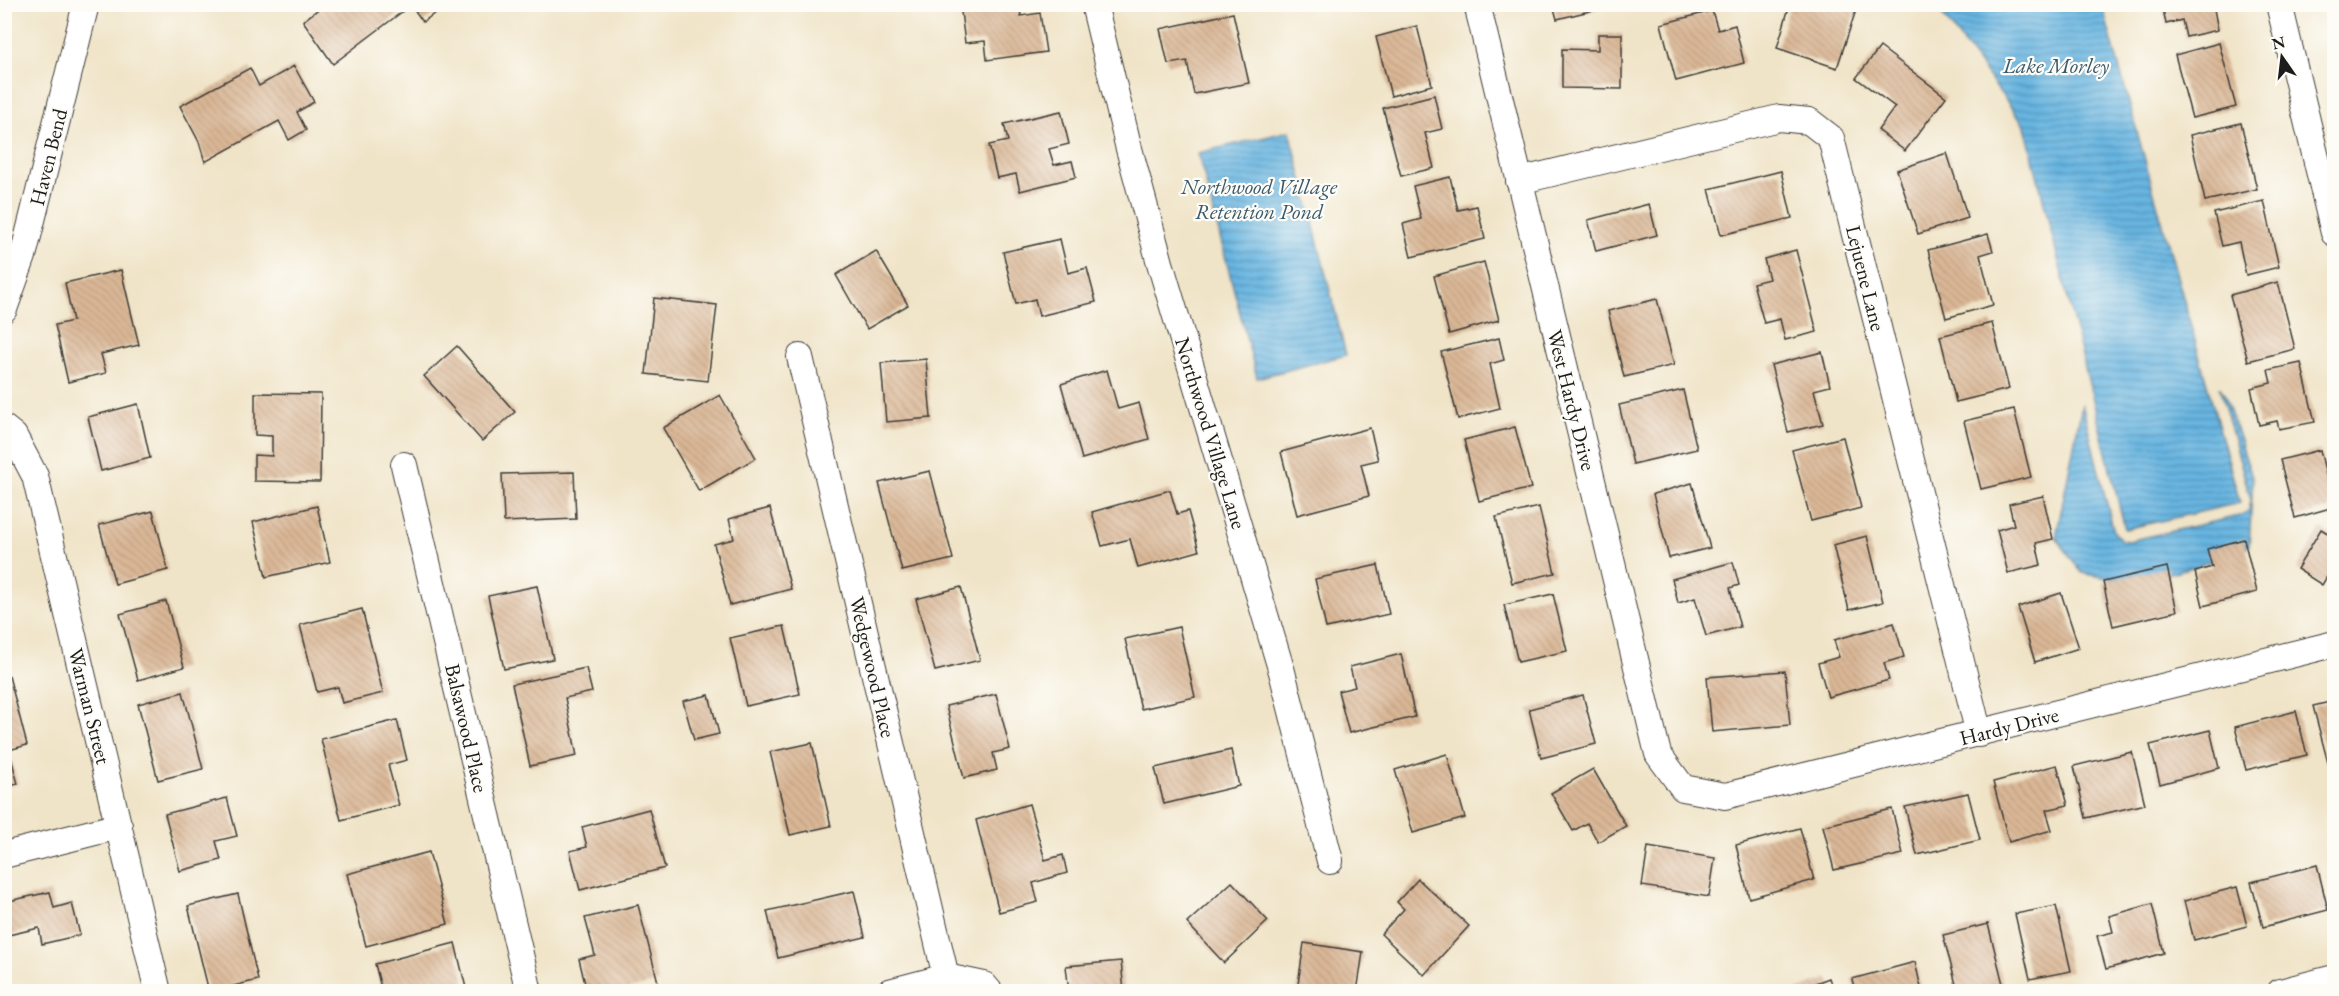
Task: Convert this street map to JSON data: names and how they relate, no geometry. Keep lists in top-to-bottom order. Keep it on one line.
{"streets":{"street":["Haven Bend","Lejuene Lane","West Hardy Drive","Northwood Village Lane","Wedgewood Place","Warman Street","Hardy Drive","Balsawood Place"]},"crossings":[["Lejuene Lane","West Hardy Drive"],["Lejuene Lane","Hardy Drive"],["West Hardy Drive","Hardy Drive"]],"water":["Lake Morley","Northwood Village Retention Pond"],"north":"top"}
